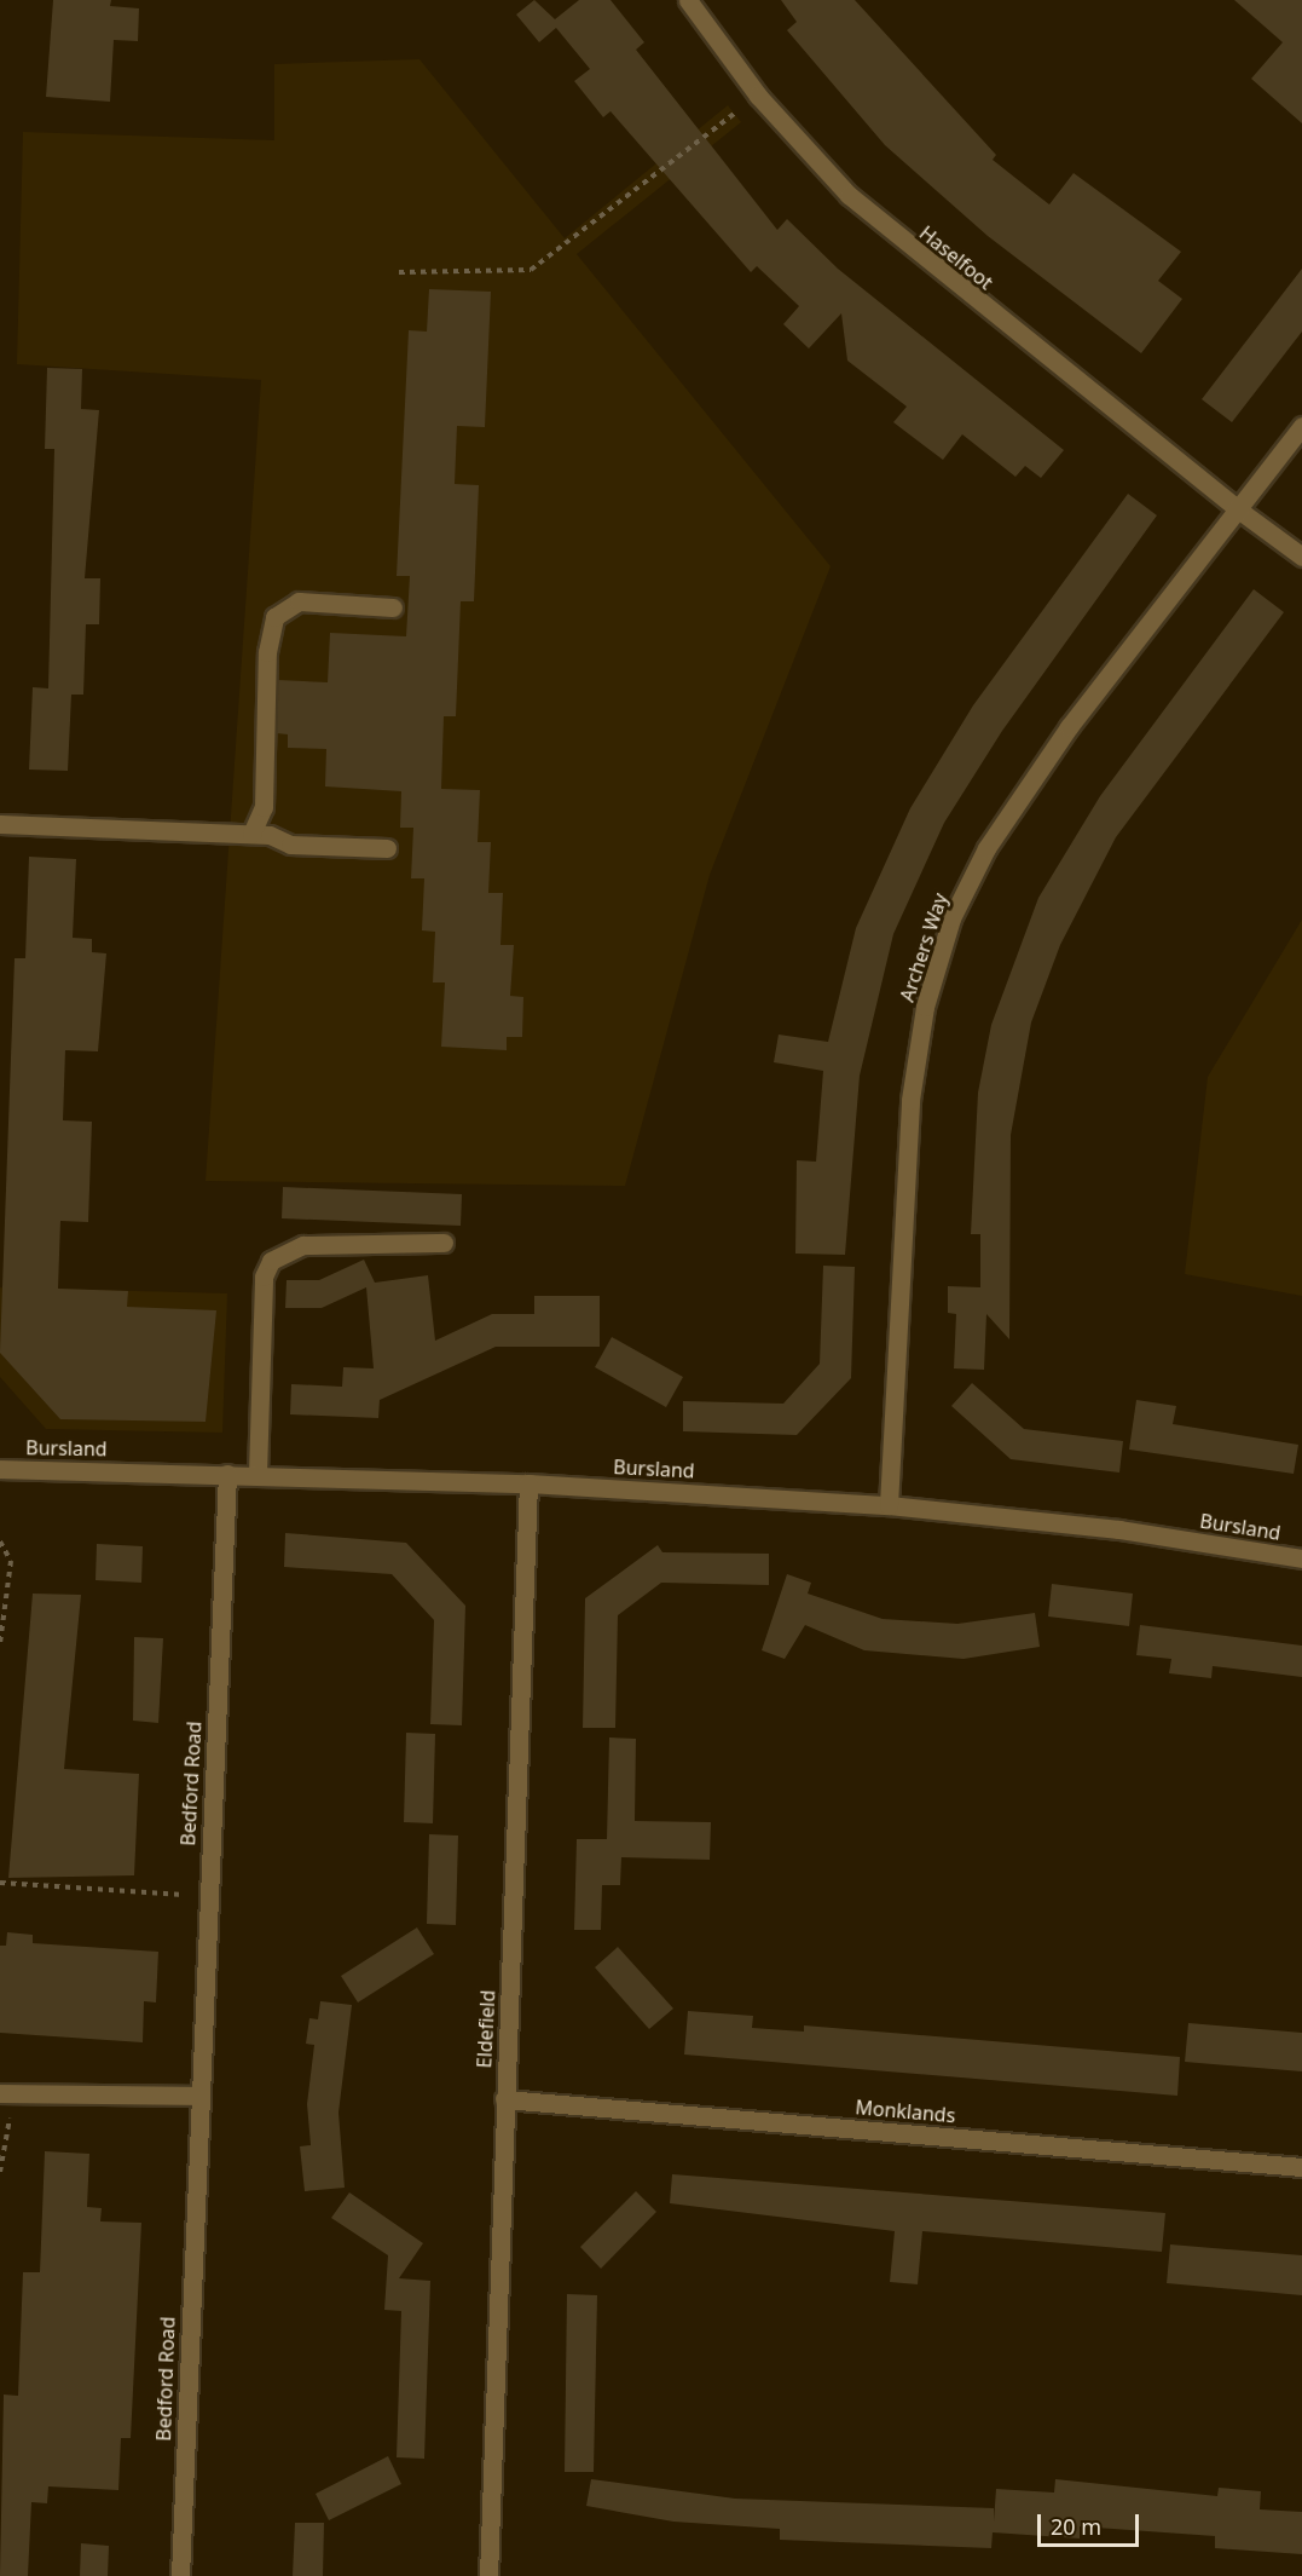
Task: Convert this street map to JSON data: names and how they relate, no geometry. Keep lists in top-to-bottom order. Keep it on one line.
{"streets":{"street":["Haselfoot","Archers Way","Bursland","Bedford Road","Eldefield","Monklands"]},"crossings":[["Haselfoot","Archers Way"],["Archers Way","Bursland"],["Bursland","Bedford Road"],["Bursland","Eldefield"],["Eldefield","Monklands"]],"scale_bar":"20 m"}
